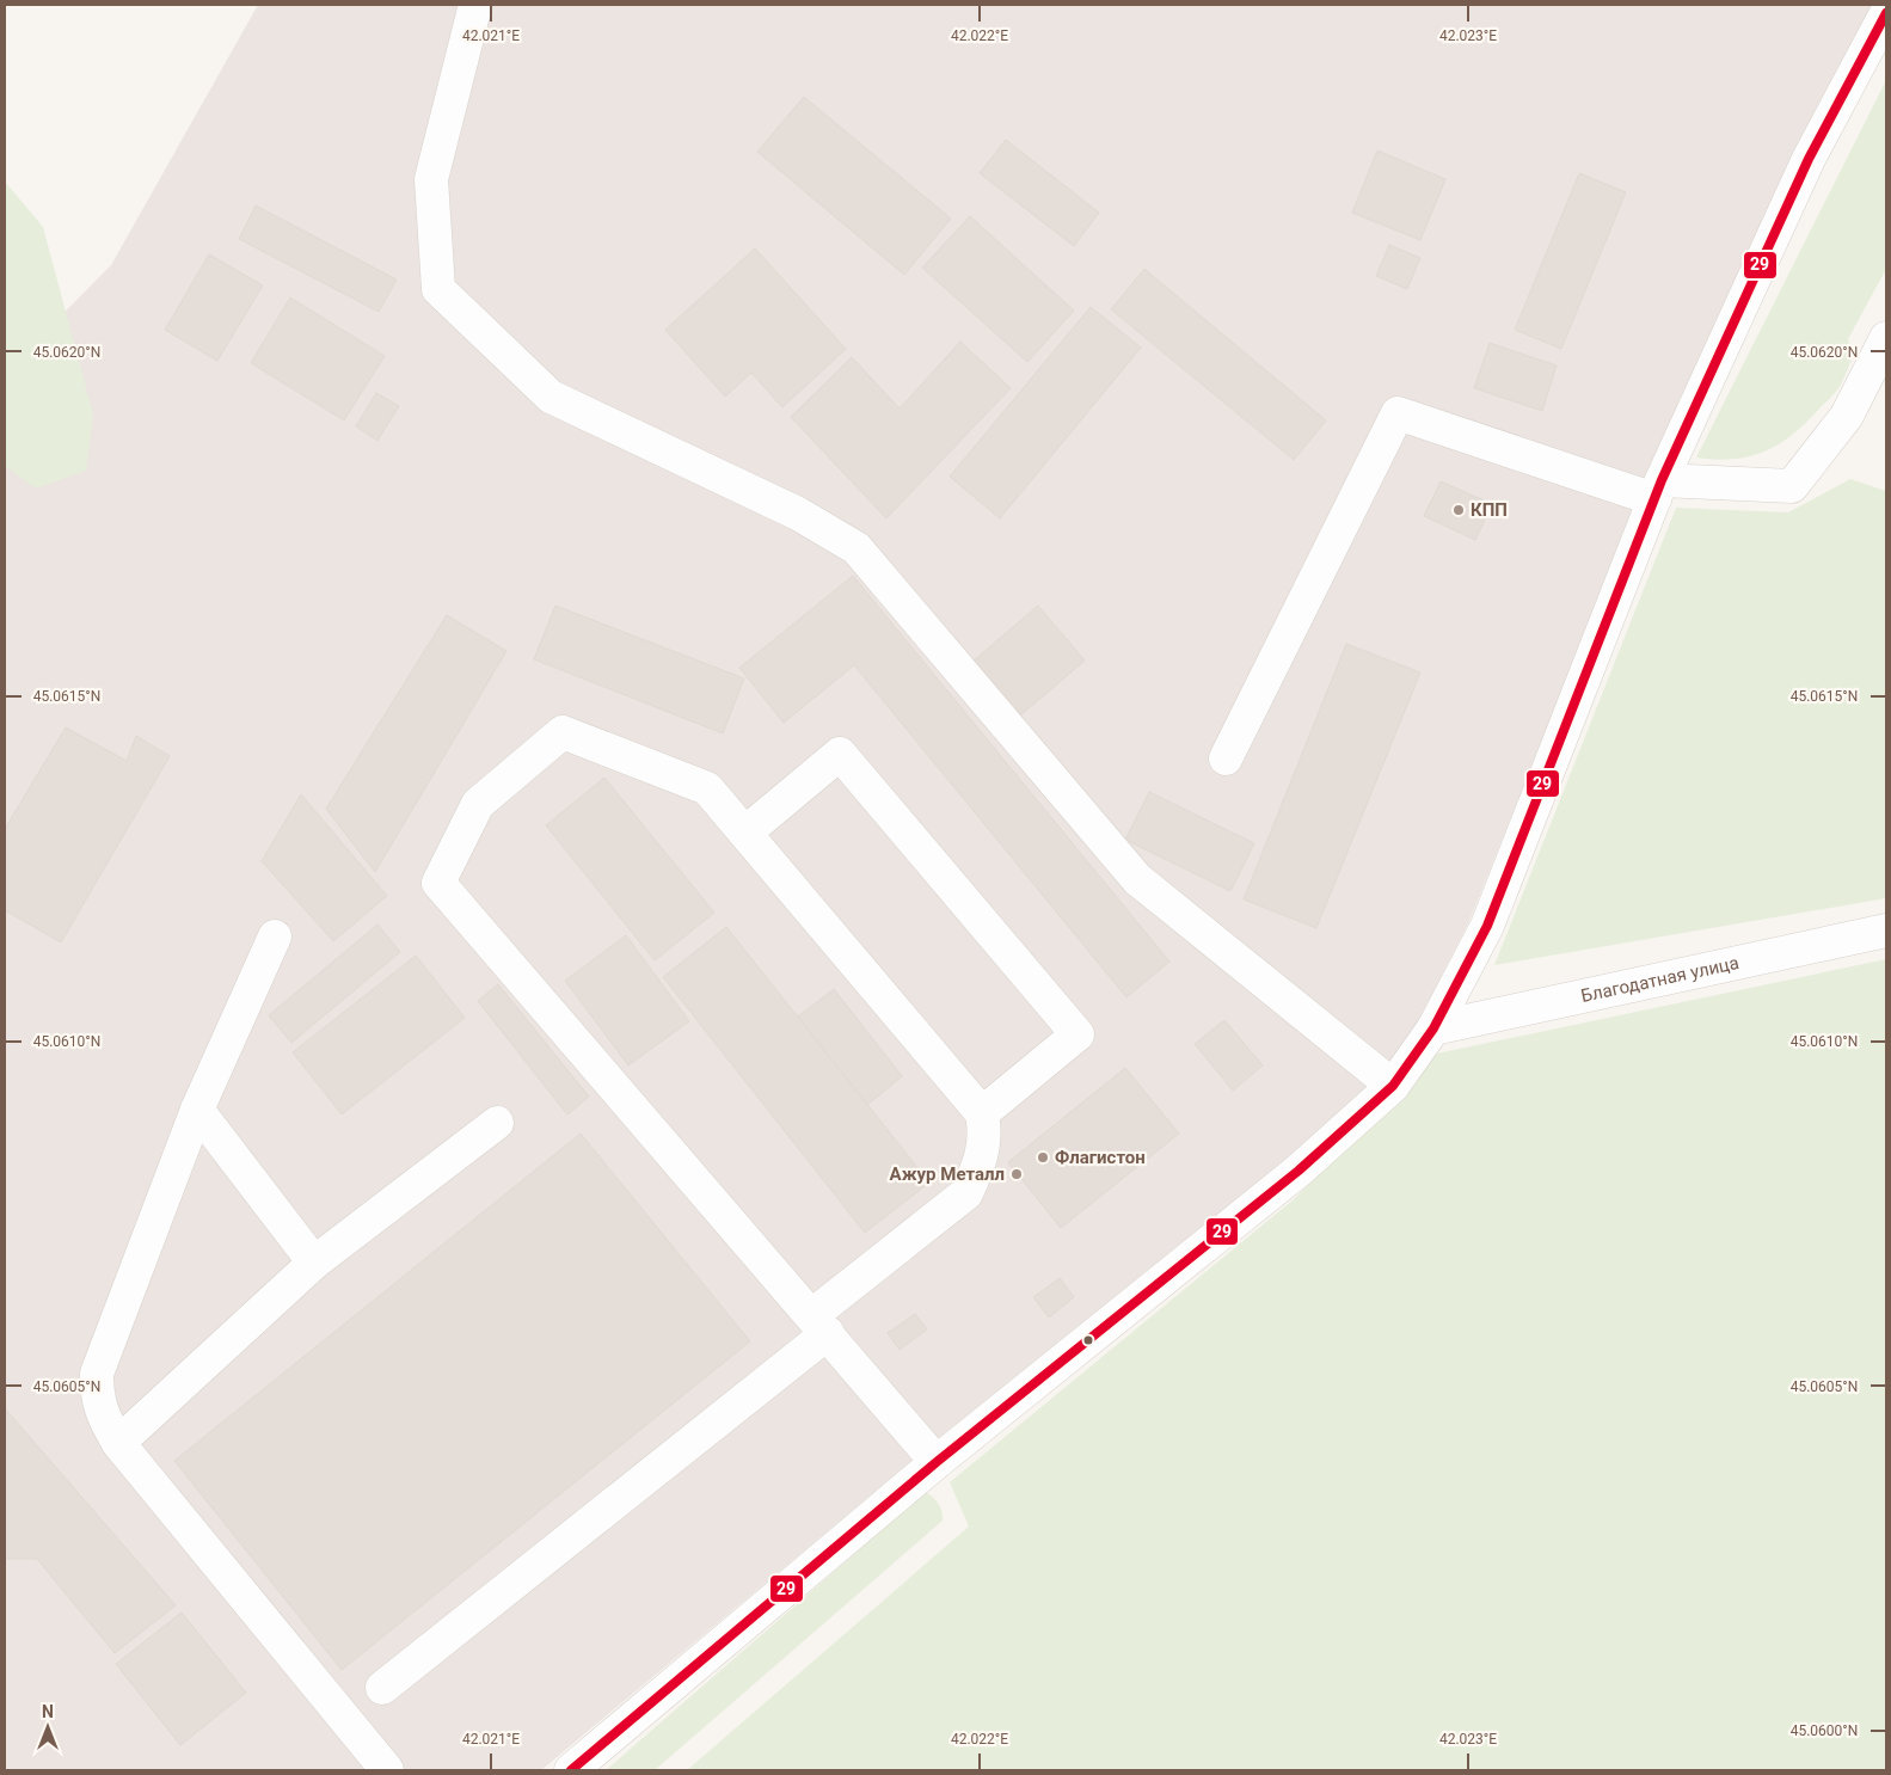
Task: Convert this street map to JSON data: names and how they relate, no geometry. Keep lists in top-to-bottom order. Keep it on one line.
{"streets":{"street":["Благодатная улица"]},"places":["КПП","Флагистон","Ажур Металл"],"lines":["transit line 29"],"north":"top","coordinates":["42.021°E","42.022°E","42.023°E","45.0620°N","45.0615°N","45.0610°N","45.0605°N","45.0600°N"]}
